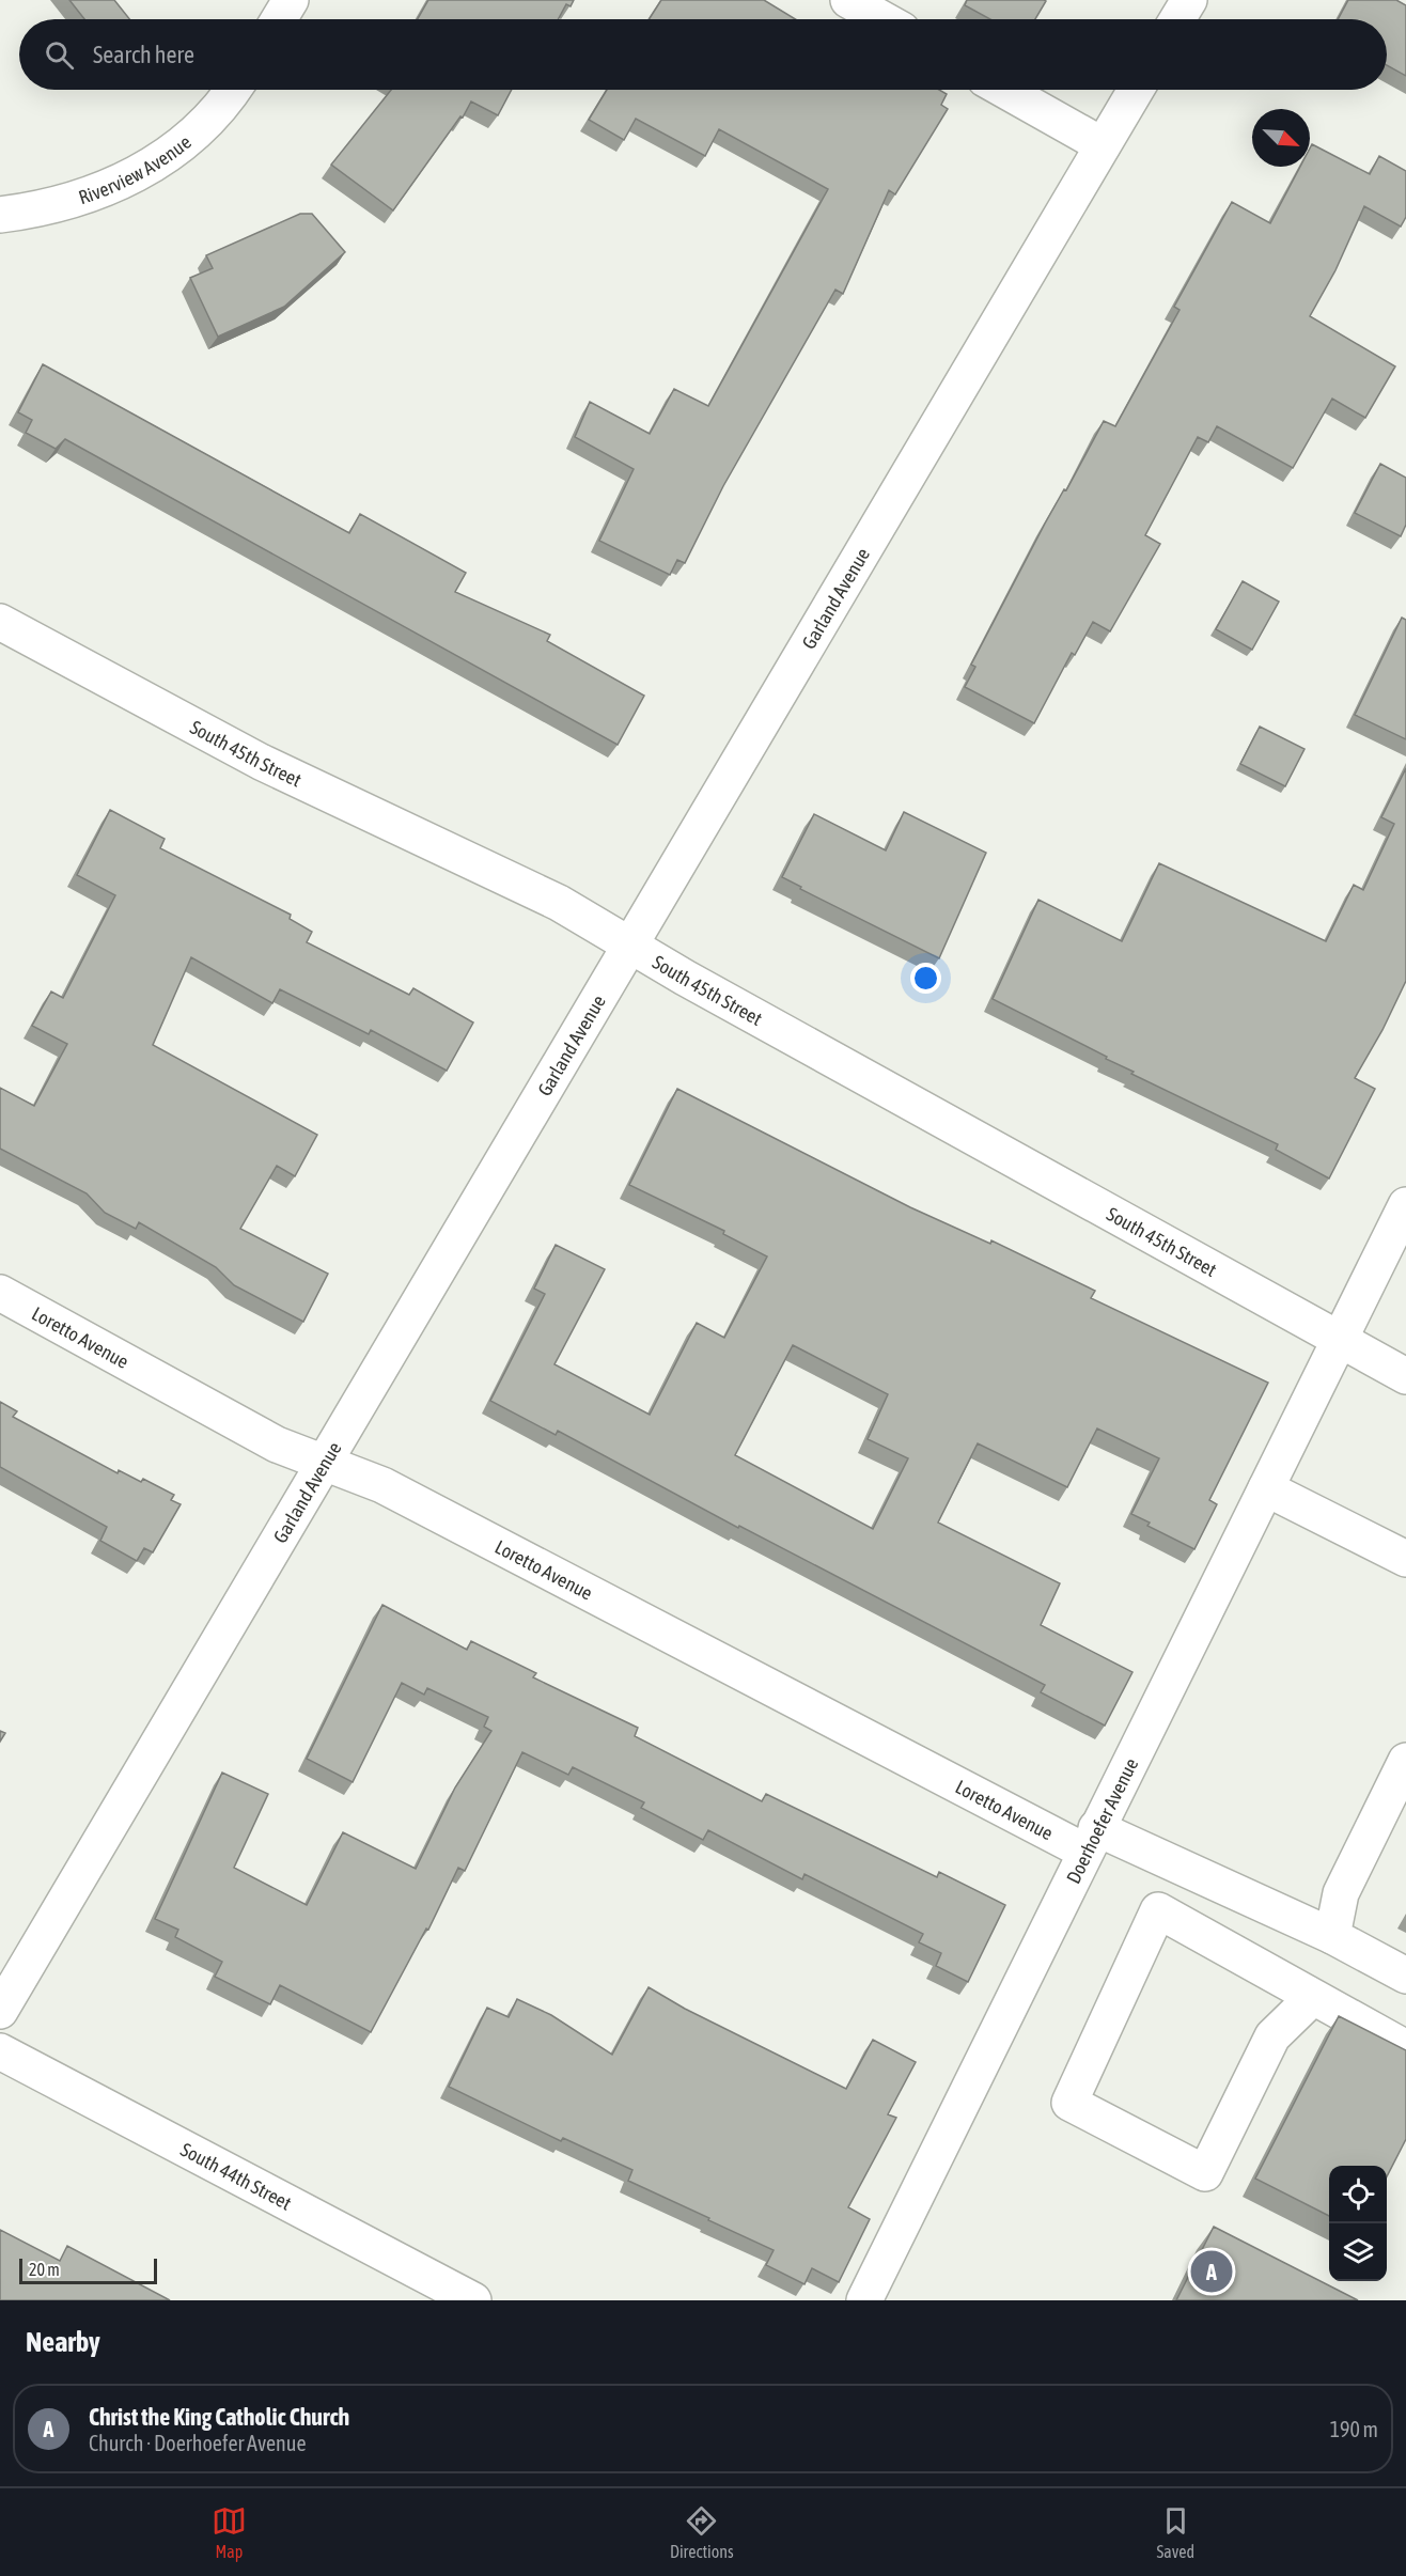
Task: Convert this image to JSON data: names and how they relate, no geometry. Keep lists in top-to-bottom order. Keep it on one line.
{"streets":{"street":["Riverview Avenue","Garland Avenue","South 45th Street","Loretto Avenue","Doerhoefer Avenue","South 44th Street"]},"crossings":[["Garland Avenue","South 45th Street"],["Garland Avenue","Loretto Avenue"],["South 45th Street","Doerhoefer Avenue"],["Loretto Avenue","Doerhoefer Avenue"]],"scale_bar":"20 m","north":"bottom right","page":{"search":"Search here","pins":"A","scale":"20 m","heading":"Nearby","list":[{"mark":"A","name":"Christ the King Catholic Church","note":"Church · Doerhoefer Avenue","value":"190 m"}],"nav":["Map","Directions","Saved"]}}
